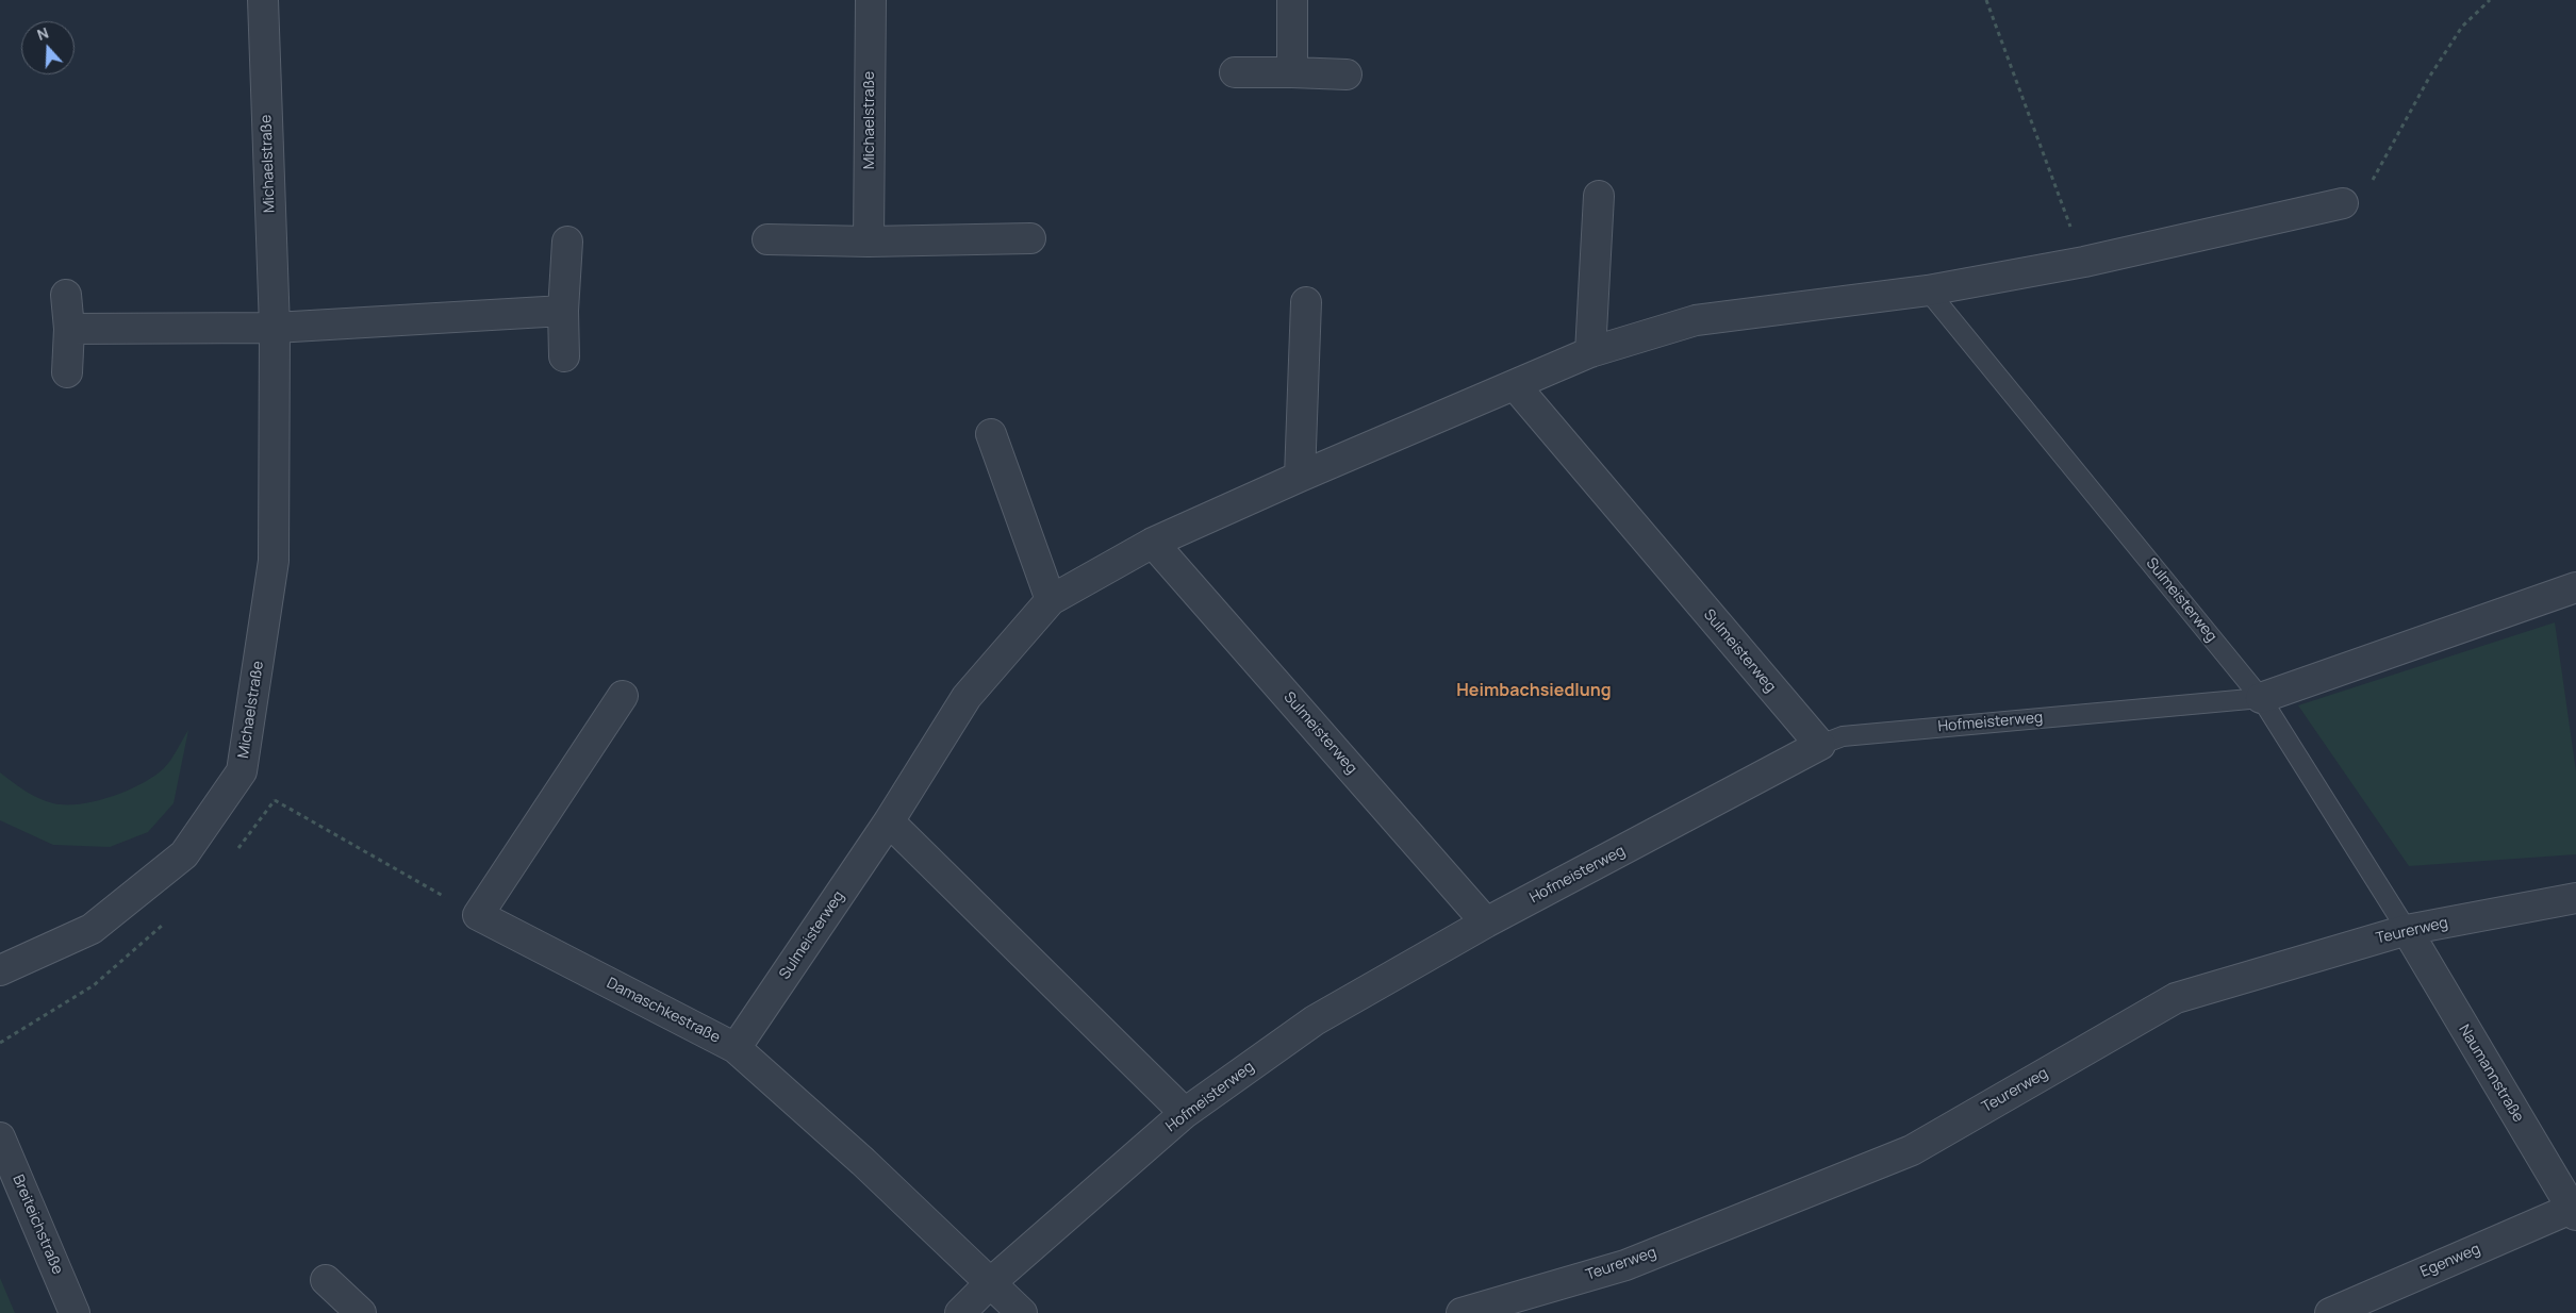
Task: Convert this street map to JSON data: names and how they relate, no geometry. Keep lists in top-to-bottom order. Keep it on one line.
{"streets":{"street":["Michaelstraße","Sulmeisterweg","Hofmeisterweg","Teurerweg","Damaschkestraße","Naumannstraße","Breiteichstraße","Egenweg"]},"crossings":[["Sulmeisterweg","Hofmeisterweg"],["Sulmeisterweg","Teurerweg"],["Sulmeisterweg","Damaschkestraße"],["Sulmeisterweg","Naumannstraße"],["Hofmeisterweg","Damaschkestraße"],["Teurerweg","Naumannstraße"],["Naumannstraße","Egenweg"]],"districts":["Heimbachsiedlung"],"north":"top"}
